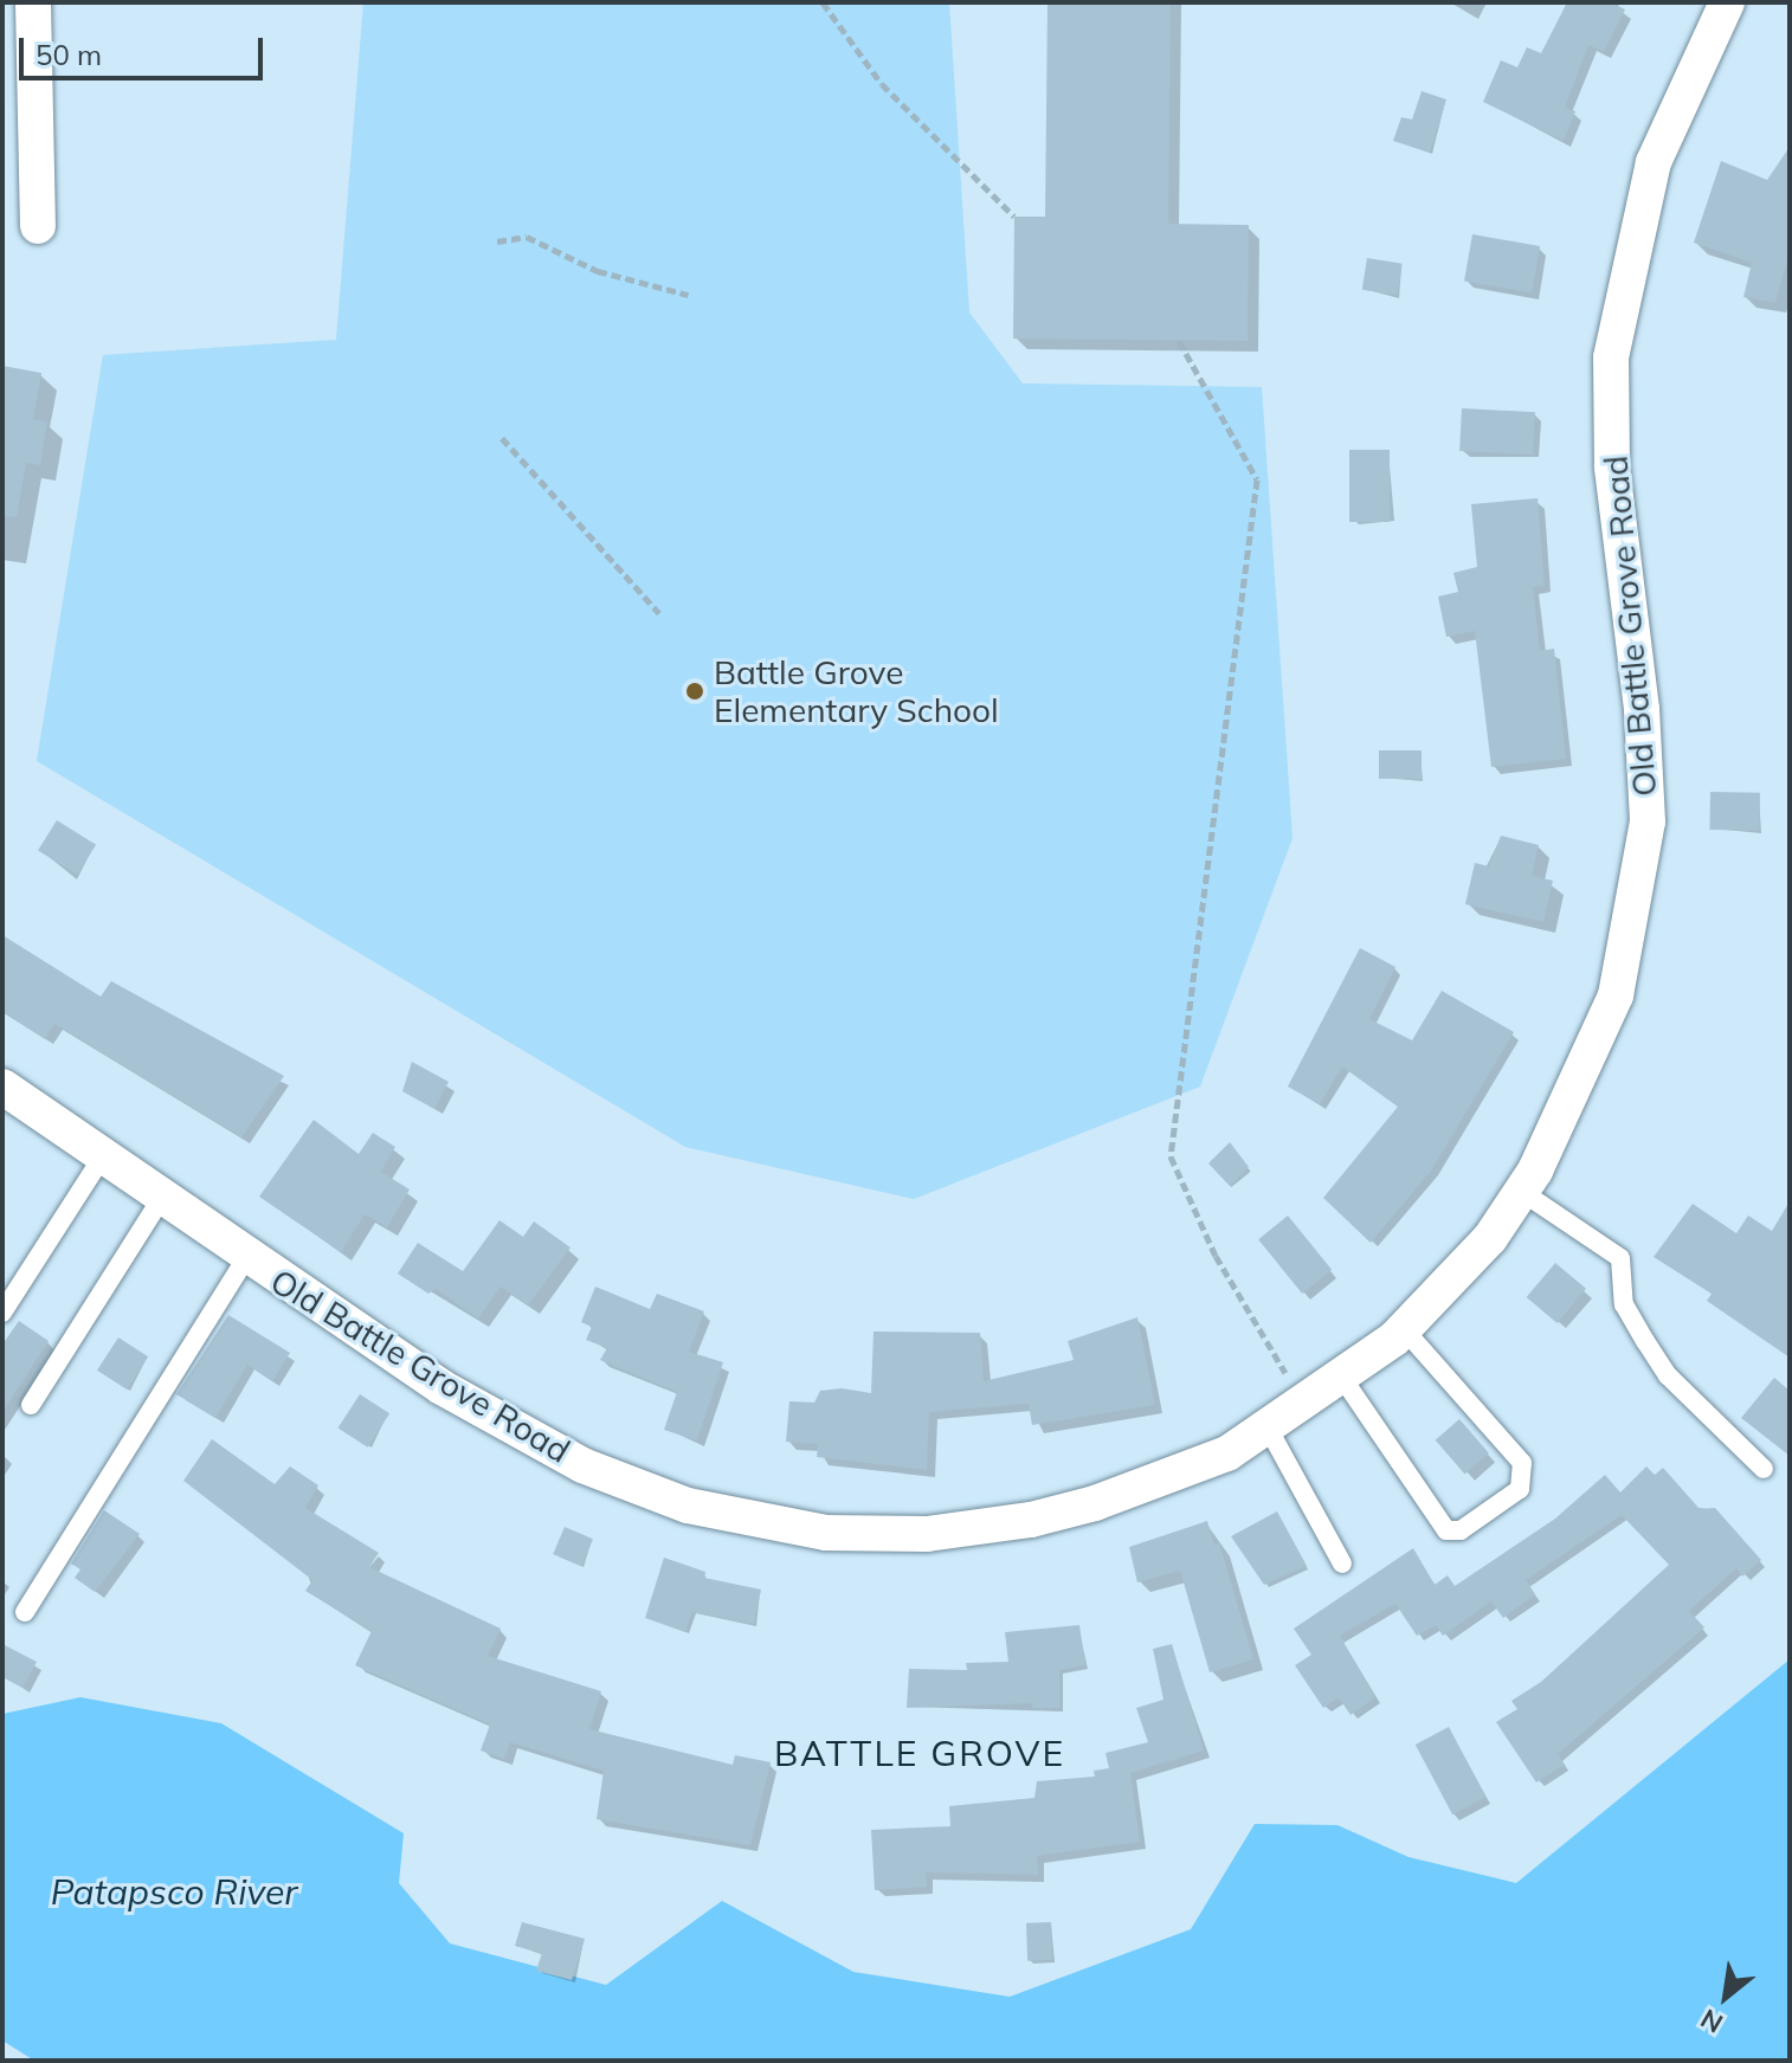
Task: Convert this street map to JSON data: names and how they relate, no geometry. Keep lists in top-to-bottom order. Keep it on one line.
{"streets":{"street":["Old Battle Grove Road"]},"districts":["BATTLE GROVE"],"water":["Patapsco River"],"places":["Battle Grove Elementary School"],"scale_bar":"50 m","north":"bottom left"}
